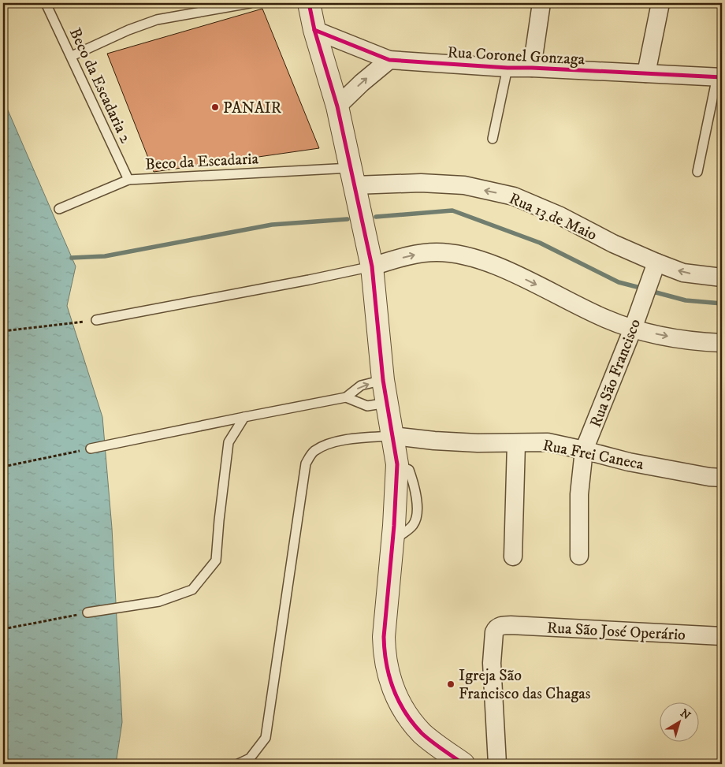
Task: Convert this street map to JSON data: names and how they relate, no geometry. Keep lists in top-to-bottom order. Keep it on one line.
{"streets":{"street":["Rua Coronel Gonzaga","Rua 13 de Maio","Rua São Francisco","Rua Frei Caneca","Rua São José Operário"],"lane":["Beco da Escadaria 2","Beco da Escadaria"]},"crossings":[["Beco da Escadaria 2","Beco da Escadaria"],["Beco da Escadaria","Rua 13 de Maio"],["Rua 13 de Maio","Rua São Francisco"],["Rua São Francisco","Rua Frei Caneca"]],"places":["PANAIR","Igreja São Francisco das Chagas"],"north":"top right"}
